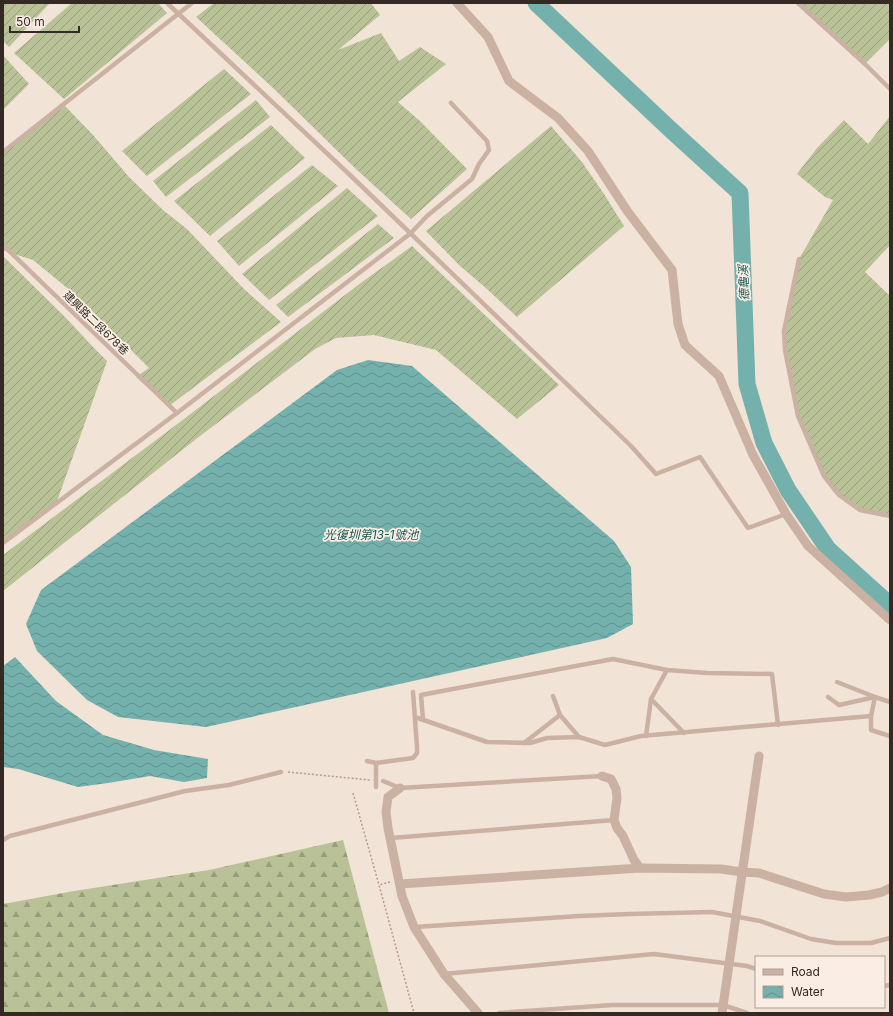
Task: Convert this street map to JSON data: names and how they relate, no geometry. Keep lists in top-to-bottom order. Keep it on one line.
{"streets":{"lane":["建興路二段678巷"]},"water":["德龜溪","光復圳第13-1號池"],"legend":["Road","Water"],"scale_bar":"50 m"}
